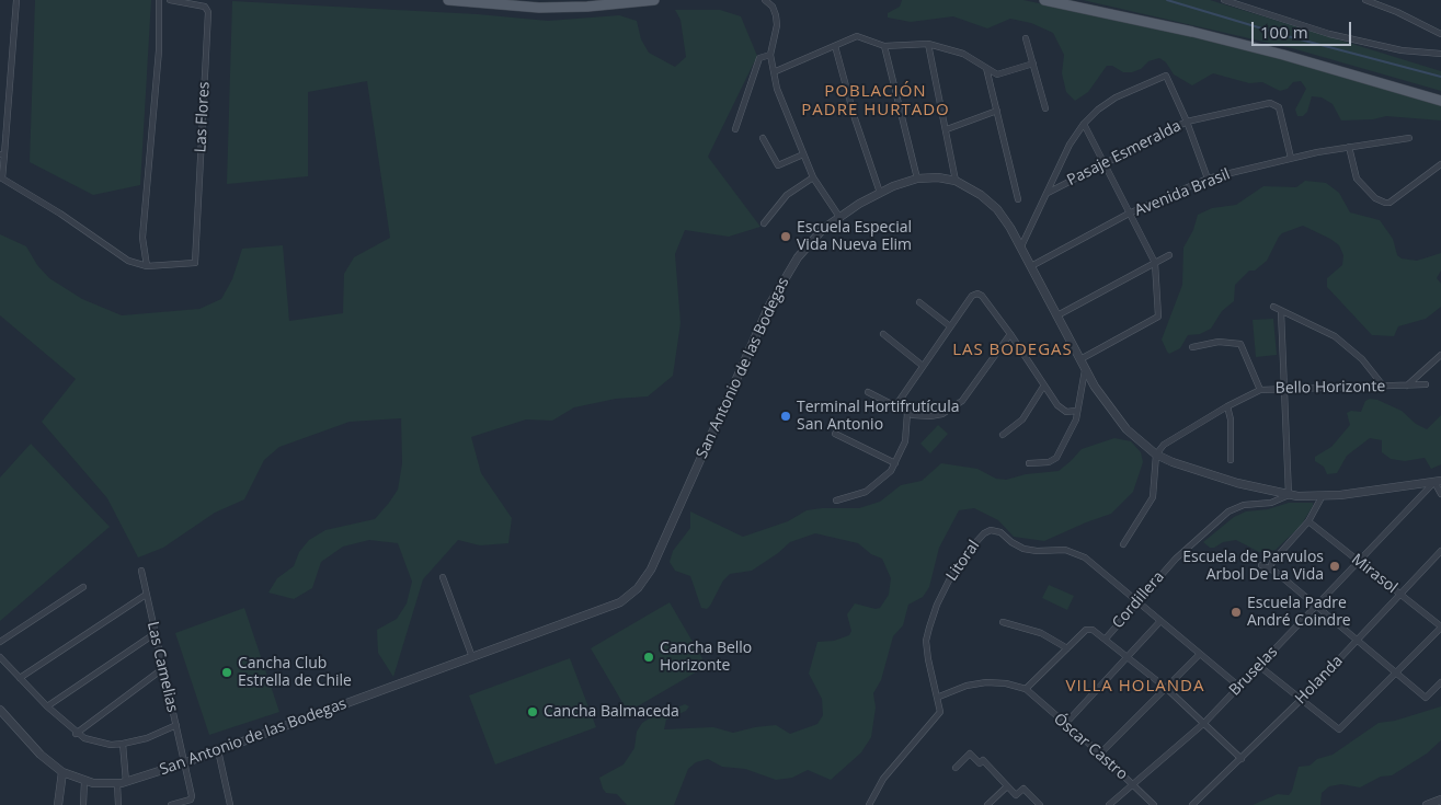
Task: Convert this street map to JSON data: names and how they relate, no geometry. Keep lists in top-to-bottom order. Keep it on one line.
{"streets":{"street":["Las Flores","Pasaje Esmeralda","Avenida Brasil","San Antonio de las Bodegas","Bello Horizonte","Litoral","Mirasol","Cordillera","Las Camelias","Bruselas","Holanda","Óscar Castro"]},"crossings":[["Pasaje Esmeralda","Avenida Brasil"],["Avenida Brasil","San Antonio de las Bodegas"],["San Antonio de las Bodegas","Bello Horizonte"],["San Antonio de las Bodegas","Cordillera"],["San Antonio de las Bodegas","Las Camelias"],["San Antonio de las Bodegas","Bruselas"],["Litoral","Cordillera"],["Litoral","Bruselas"],["Mirasol","Bruselas"],["Mirasol","Holanda"],["Cordillera","Óscar Castro"],["Bruselas","Óscar Castro"]],"districts":["POBLACIÓN PADRE HURTADO","LAS BODEGAS","VILLA HOLANDA"],"places":["Escuela Especial Vida Nueva Elim","Terminal Hortifrutícula San Antonio","Escuela de Parvulos Arbol De La Vida","Escuela Padre André Coindre","Cancha Bello Horizonte","Cancha Club Estrella de Chile","Cancha Balmaceda"],"scale_bar":"100 m"}
